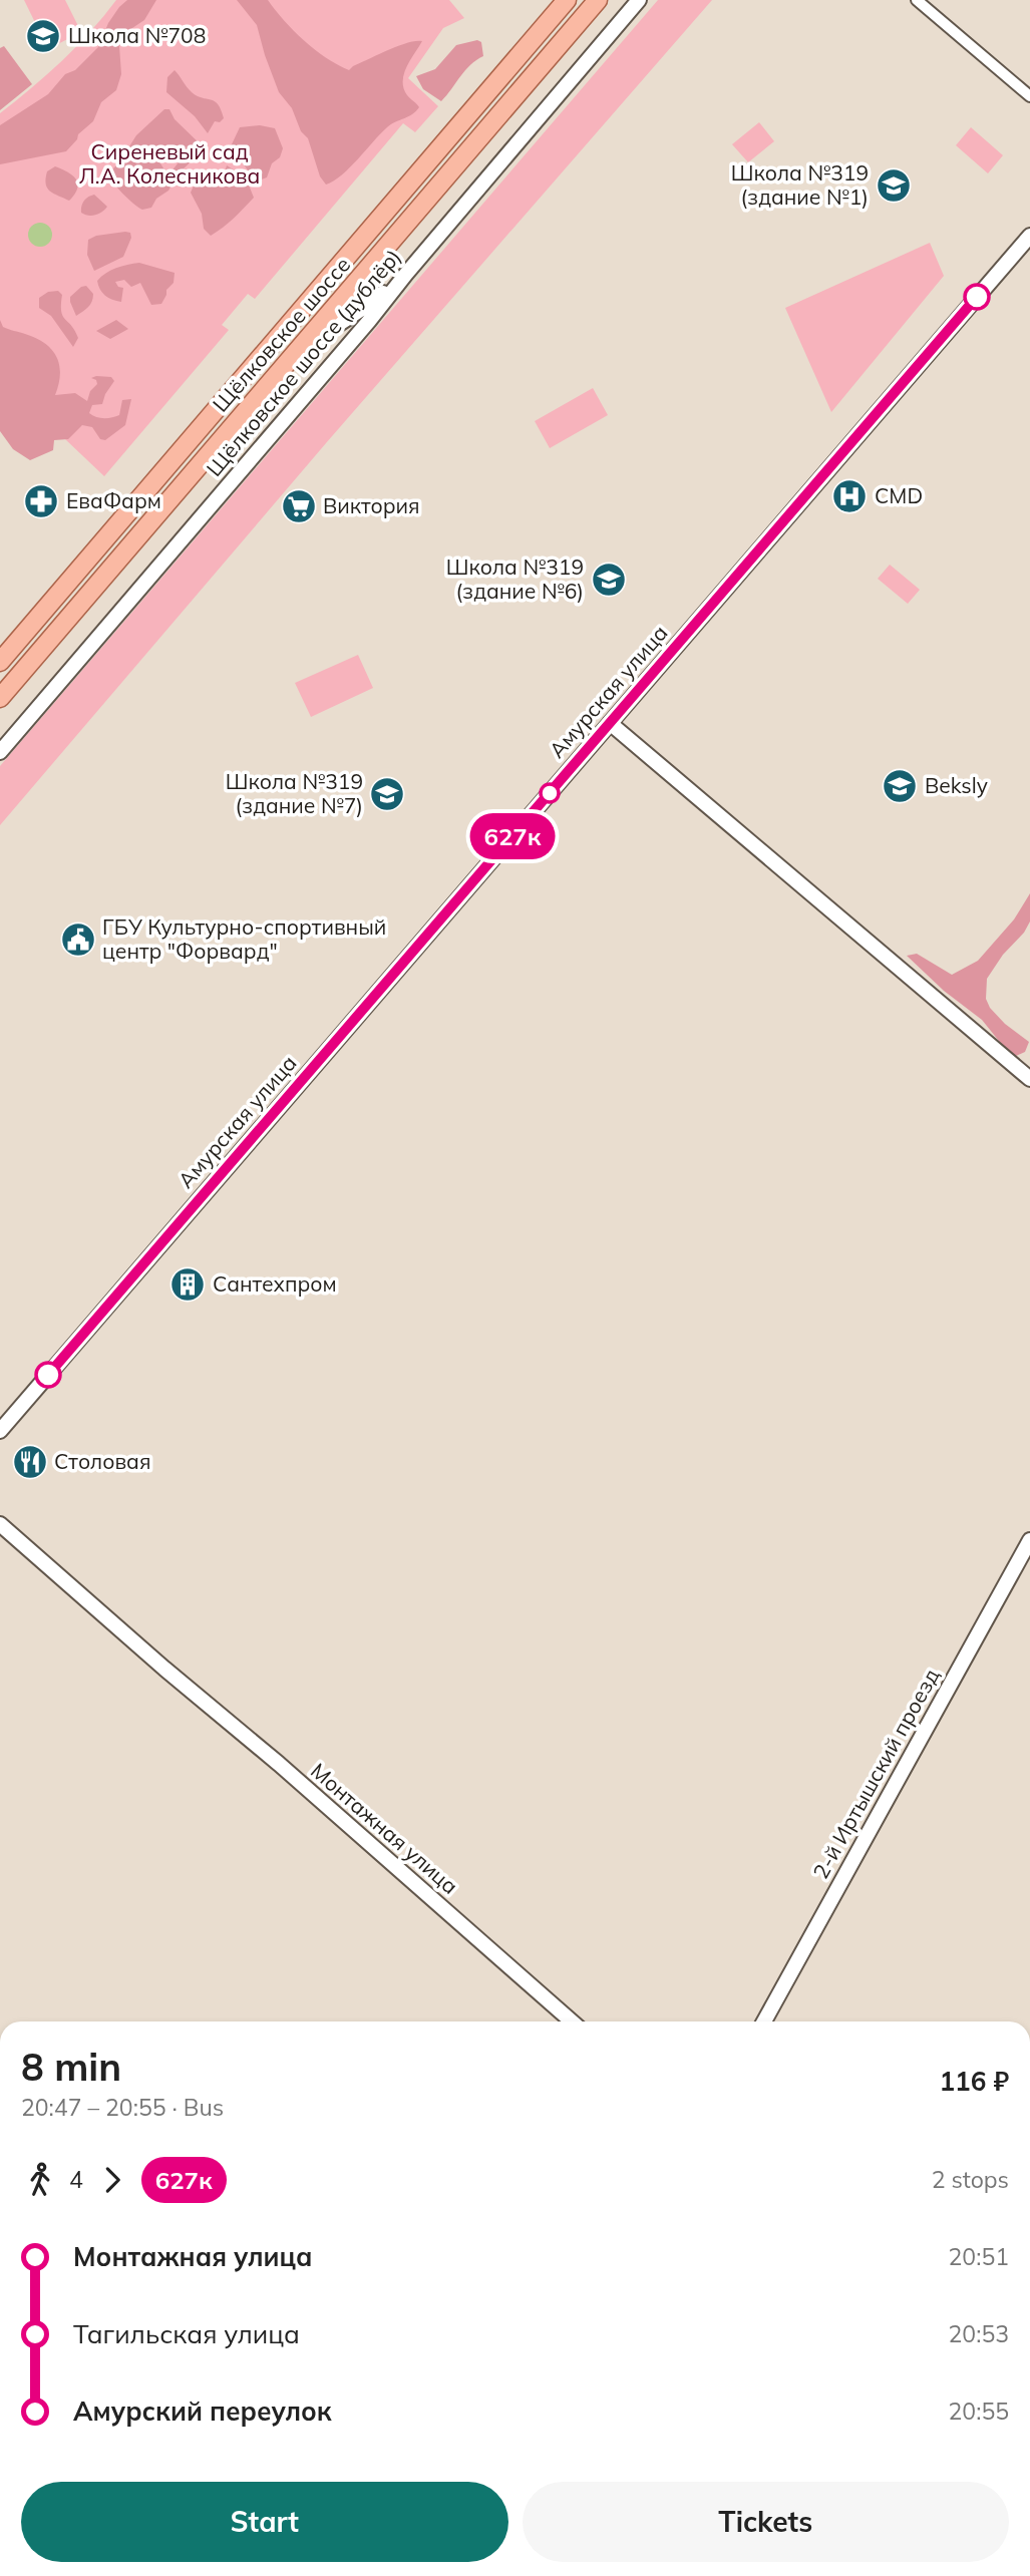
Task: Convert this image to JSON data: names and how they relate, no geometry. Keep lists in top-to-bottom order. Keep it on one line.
{"streets":{"main road":["Щёлковское шоссе"],"street":["Щёлковское шоссе (дублёр)","Амурская улица","2-й Иртышский проезд","Монтажная улица"]},"parks":["Сиреневый сад Л.А. Колесникова"],"places":{"school or university":["Школа №708","Школа №319 (здание №1)","Школа №319 (здание №6)","Beksly","Школа №319 (здание №7)"],"hospital":["CMD"],"pharmacy":["ЕваФарм"],"supermarket":["Виктория"],"public building":["ГБУ Культурно-спортивный центр \"Форвард\""],"building":["Сантехпром"],"restaurant":["Столовая"]},"lines":["bus line 627к"],"page":{"on_map":"627к","heading":["8 min","20:47 – 20:55 · Bus","116 ₽"],"legs":["4","627к","2 stops"],"list":[{"name":"Монтажная улица","value":"20:51"},{"name":"Тагильская улица","value":"20:53"},{"name":"Амурский переулок","value":"20:55"}],"buttons":["Start","Tickets"]}}
